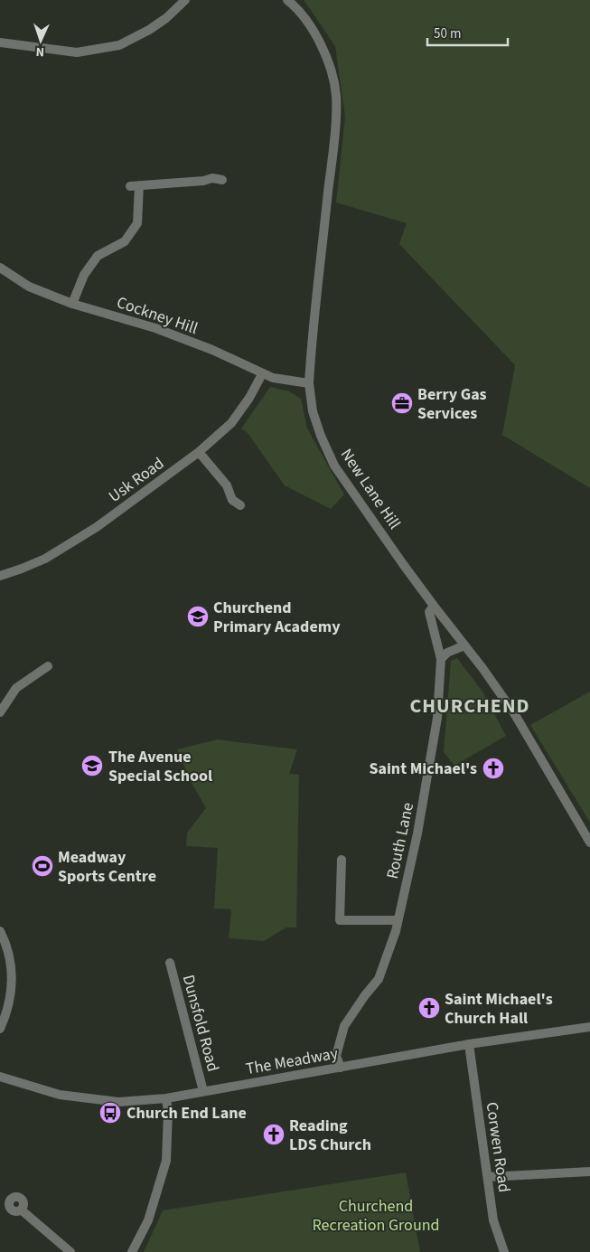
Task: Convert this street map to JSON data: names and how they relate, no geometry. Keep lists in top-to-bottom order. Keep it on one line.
{"streets":{"street":["Cockney Hill","Usk Road","New Lane Hill","Routh Lane","Dunsfold Road","The Meadway","Corwen Road"]},"crossings":[["Cockney Hill","Usk Road"],["Cockney Hill","New Lane Hill"],["New Lane Hill","Routh Lane"],["Routh Lane","The Meadway"],["Dunsfold Road","The Meadway"],["The Meadway","Corwen Road"]],"districts":["CHURCHEND"],"parks":["Churchend Recreation Ground"],"places":{"office":["Berry Gas Services"],"school or university":["Churchend Primary Academy","The Avenue Special School"],"church":["Saint Michael's","Saint Michael's Church Hall","Reading LDS Church"],"sports":["Meadway Sports Centre"],"bus stop":["Church End Lane"]},"scale_bar":"50 m","north":"bottom"}
